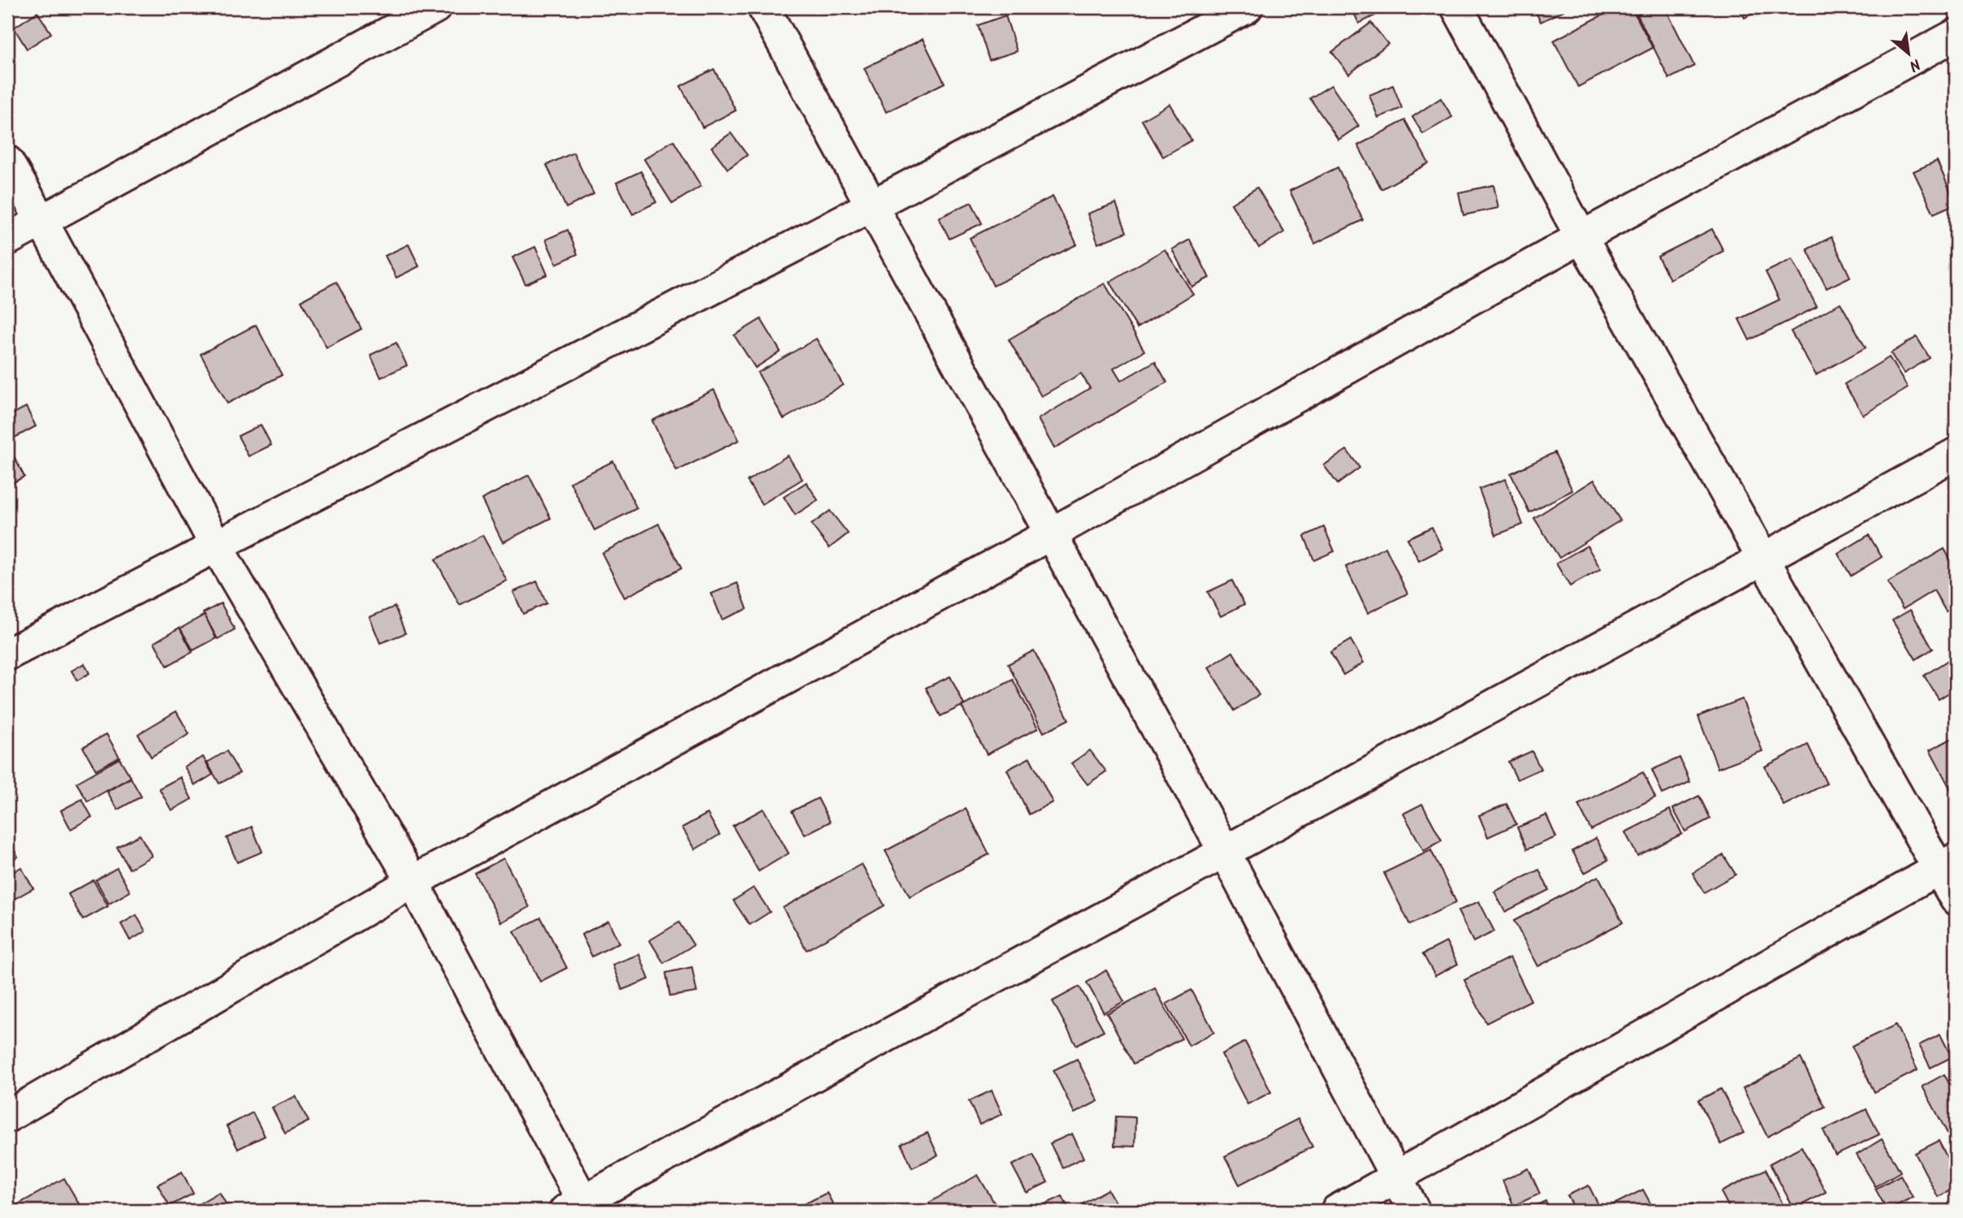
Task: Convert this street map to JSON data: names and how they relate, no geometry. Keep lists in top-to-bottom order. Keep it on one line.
{"north":"bottom right"}
